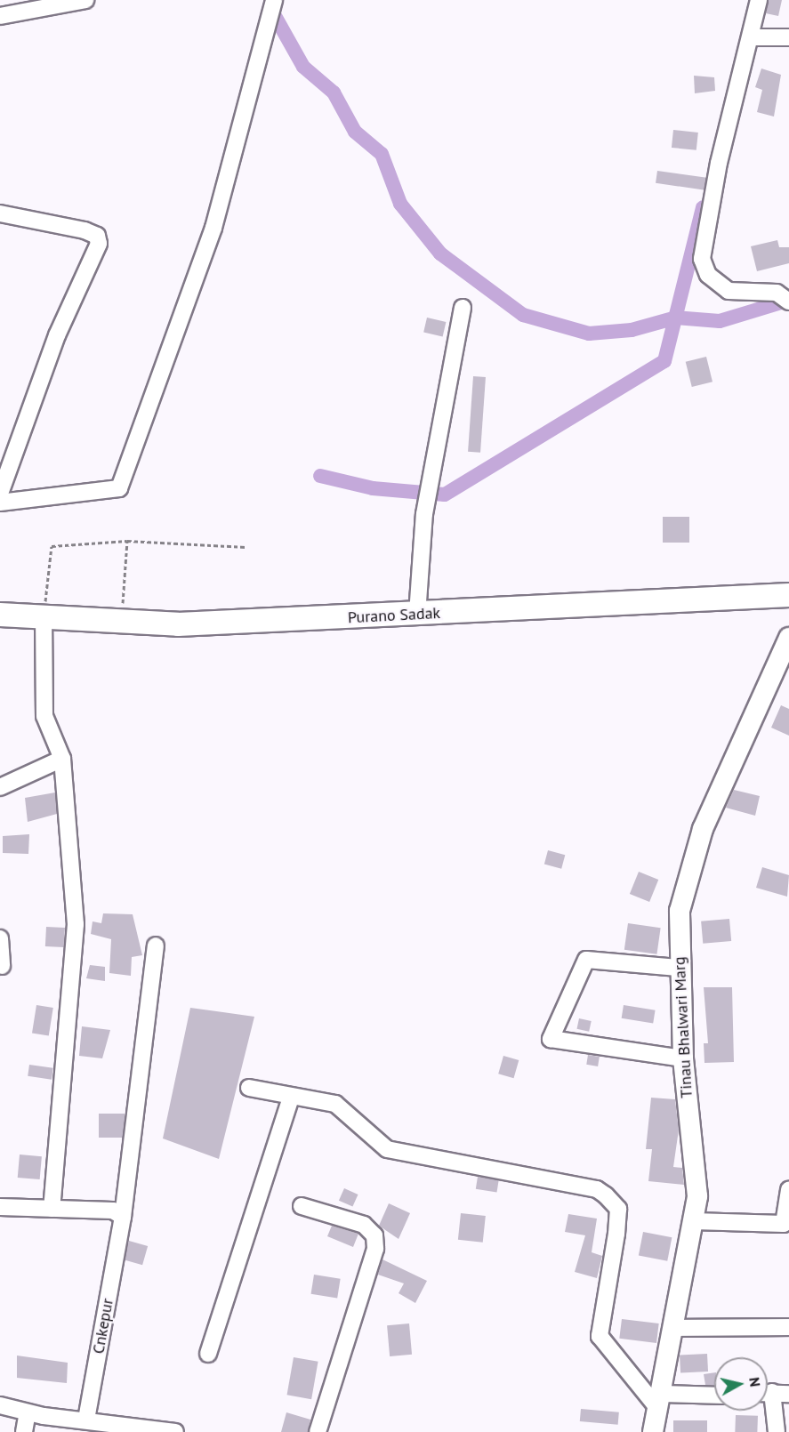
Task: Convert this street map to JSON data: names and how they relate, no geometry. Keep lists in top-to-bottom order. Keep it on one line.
{"streets":{"main road":["Purano Sadak"],"street":["Tinau Bhalwari Marg","Cnkepur"]},"north":"right"}
